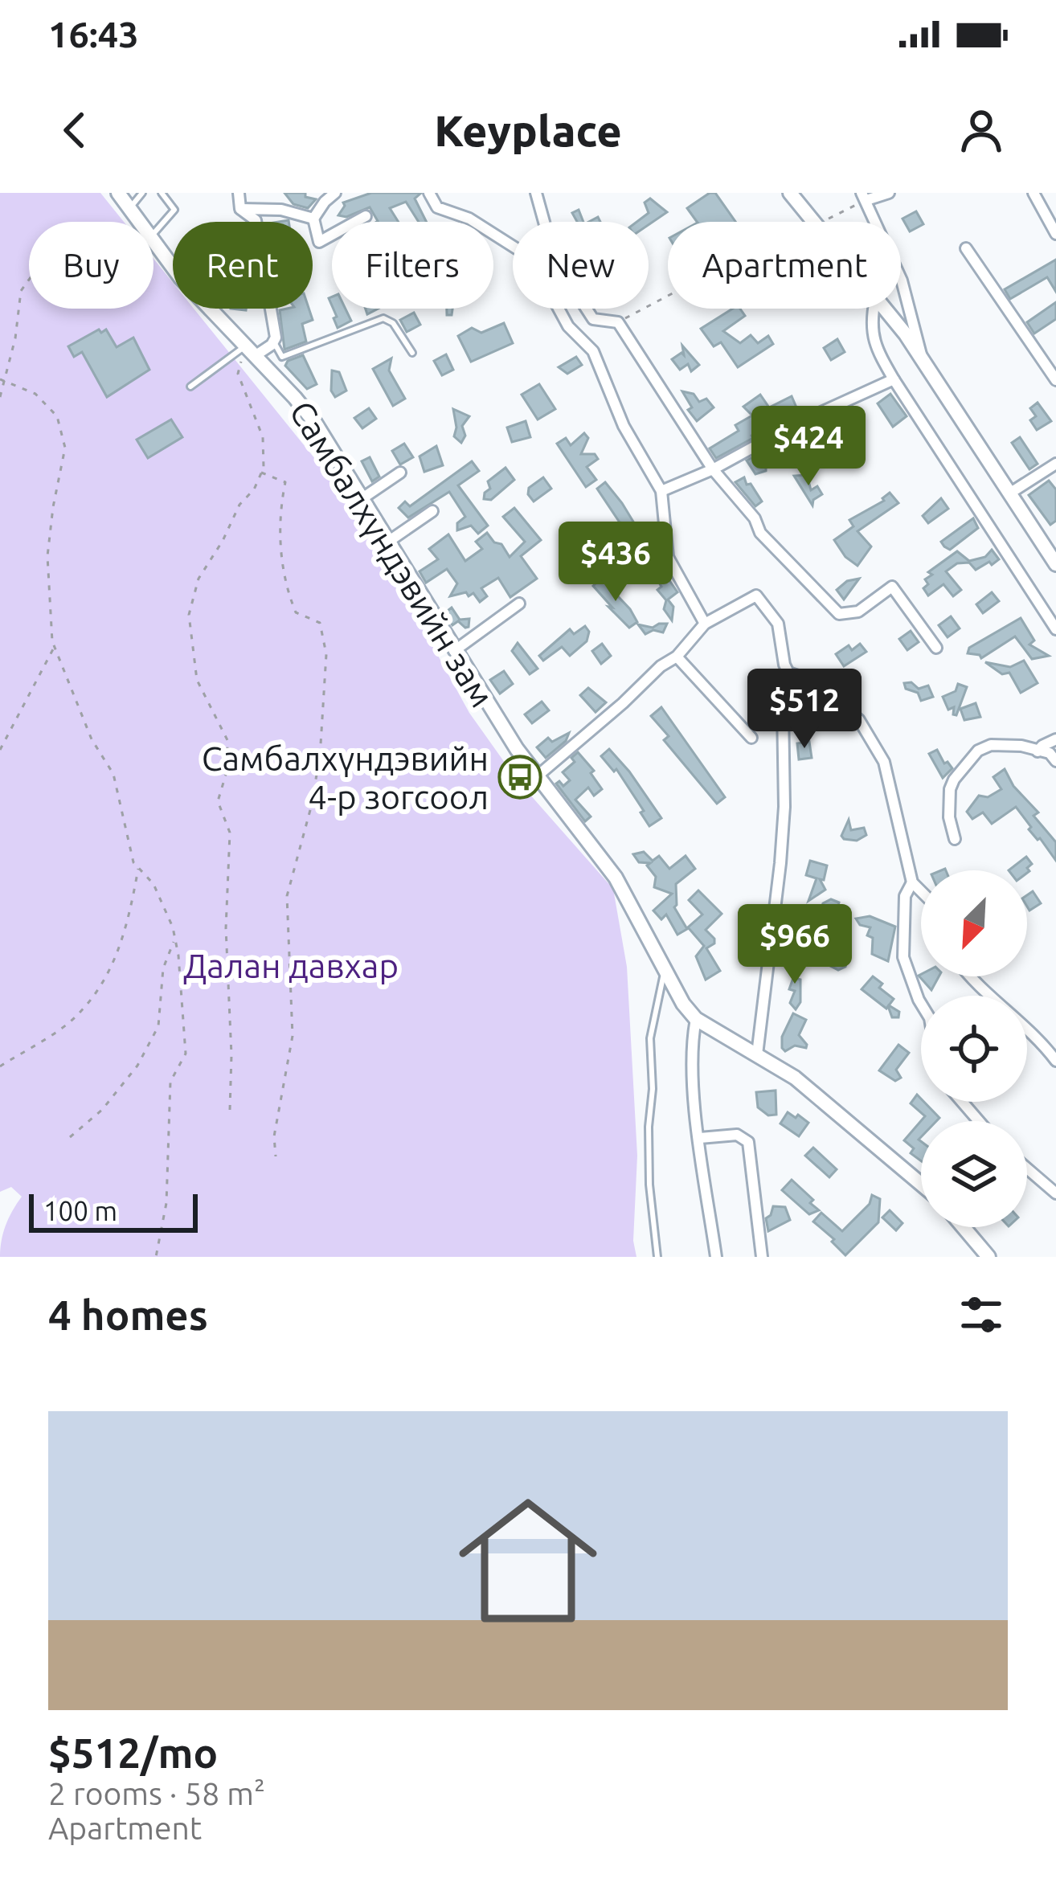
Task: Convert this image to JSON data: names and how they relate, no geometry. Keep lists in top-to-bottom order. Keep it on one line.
{"streets":{"street":["Самбалхүндэвийн зам"]},"parks":["Далан давхар"],"places":{"bus stop":["Самбалхүндэвийн 4-р зогсоол"]},"scale_bar":"100 m","north":"bottom left","page":{"status":"16:43","header":"Keyplace","chip":["Buy","Rent","Filters","New","Apartment"],"price":["$424","$436","$512","$966"],"scale":"100 m","heading":"4 homes","list":[{"name":"$512/mo","note":"2 rooms · 58 m² · Apartment"}]}}
